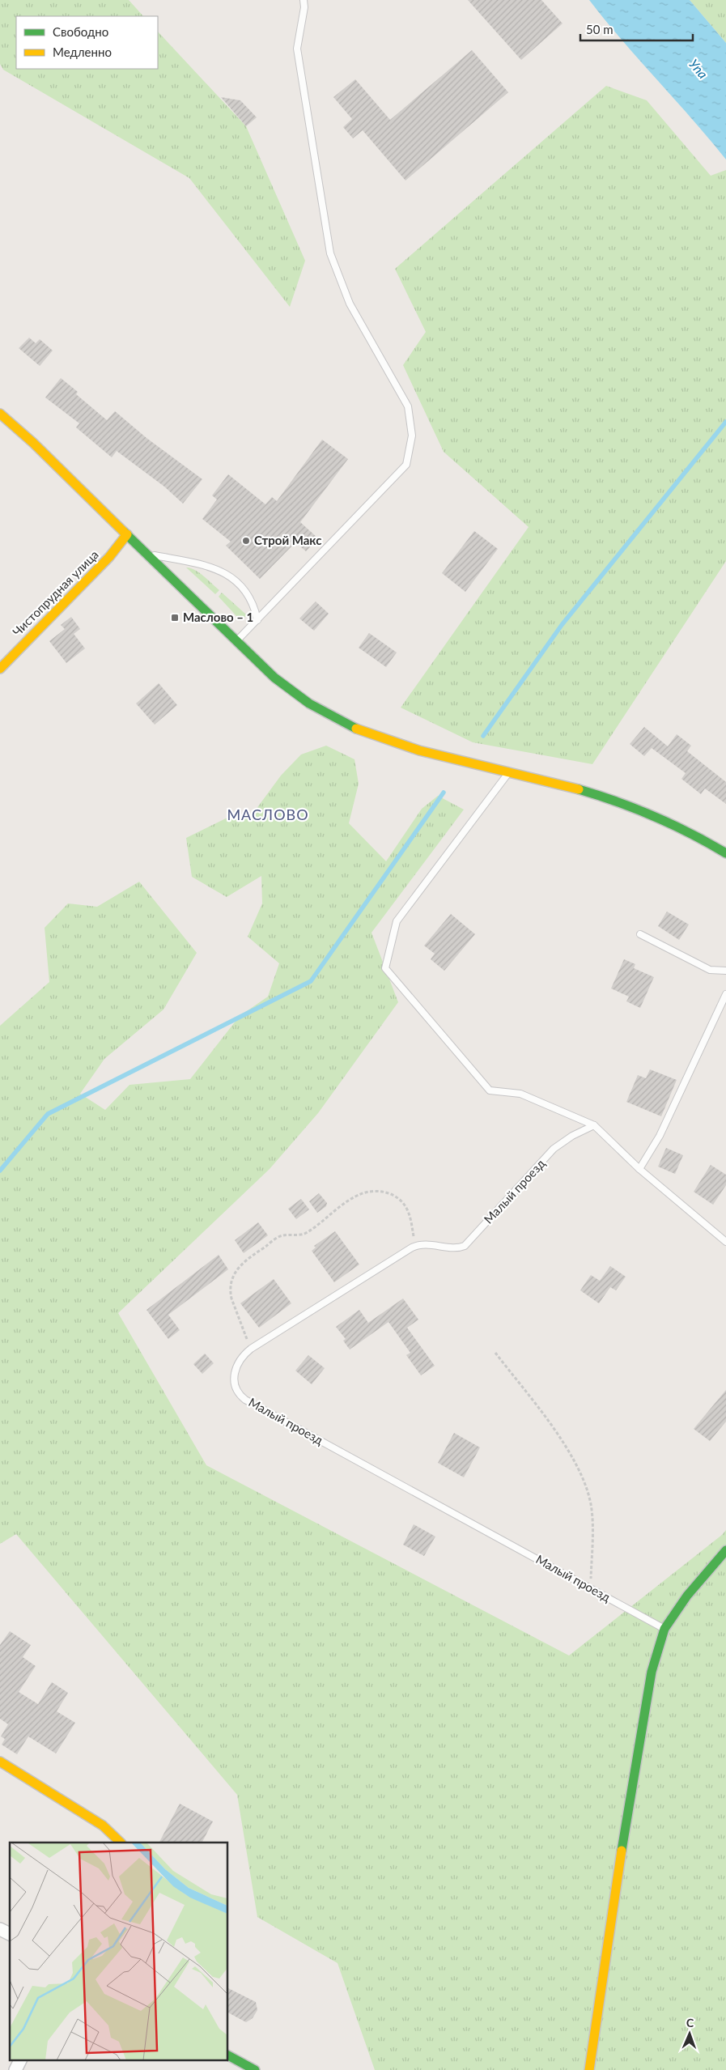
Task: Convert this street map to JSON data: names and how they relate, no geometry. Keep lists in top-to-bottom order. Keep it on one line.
{"streets":{"street":["Чистопрудная улица"],"lane":["Малый проезд"]},"districts":["МАСЛОВО"],"water":["Упа"],"places":{"other":["Строй Макс"],"transit":["Маслово – 1"]},"legend":["Свободно","Медленно"],"scale_bar":"50 m","north":"top"}
